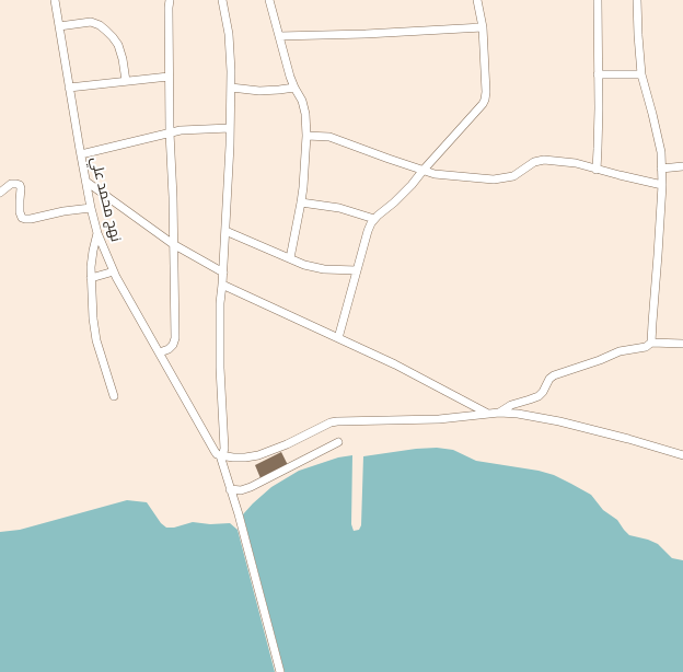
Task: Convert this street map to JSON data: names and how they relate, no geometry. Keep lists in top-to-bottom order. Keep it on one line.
{"streets":{"street":["نهج محمد علي"]}}
